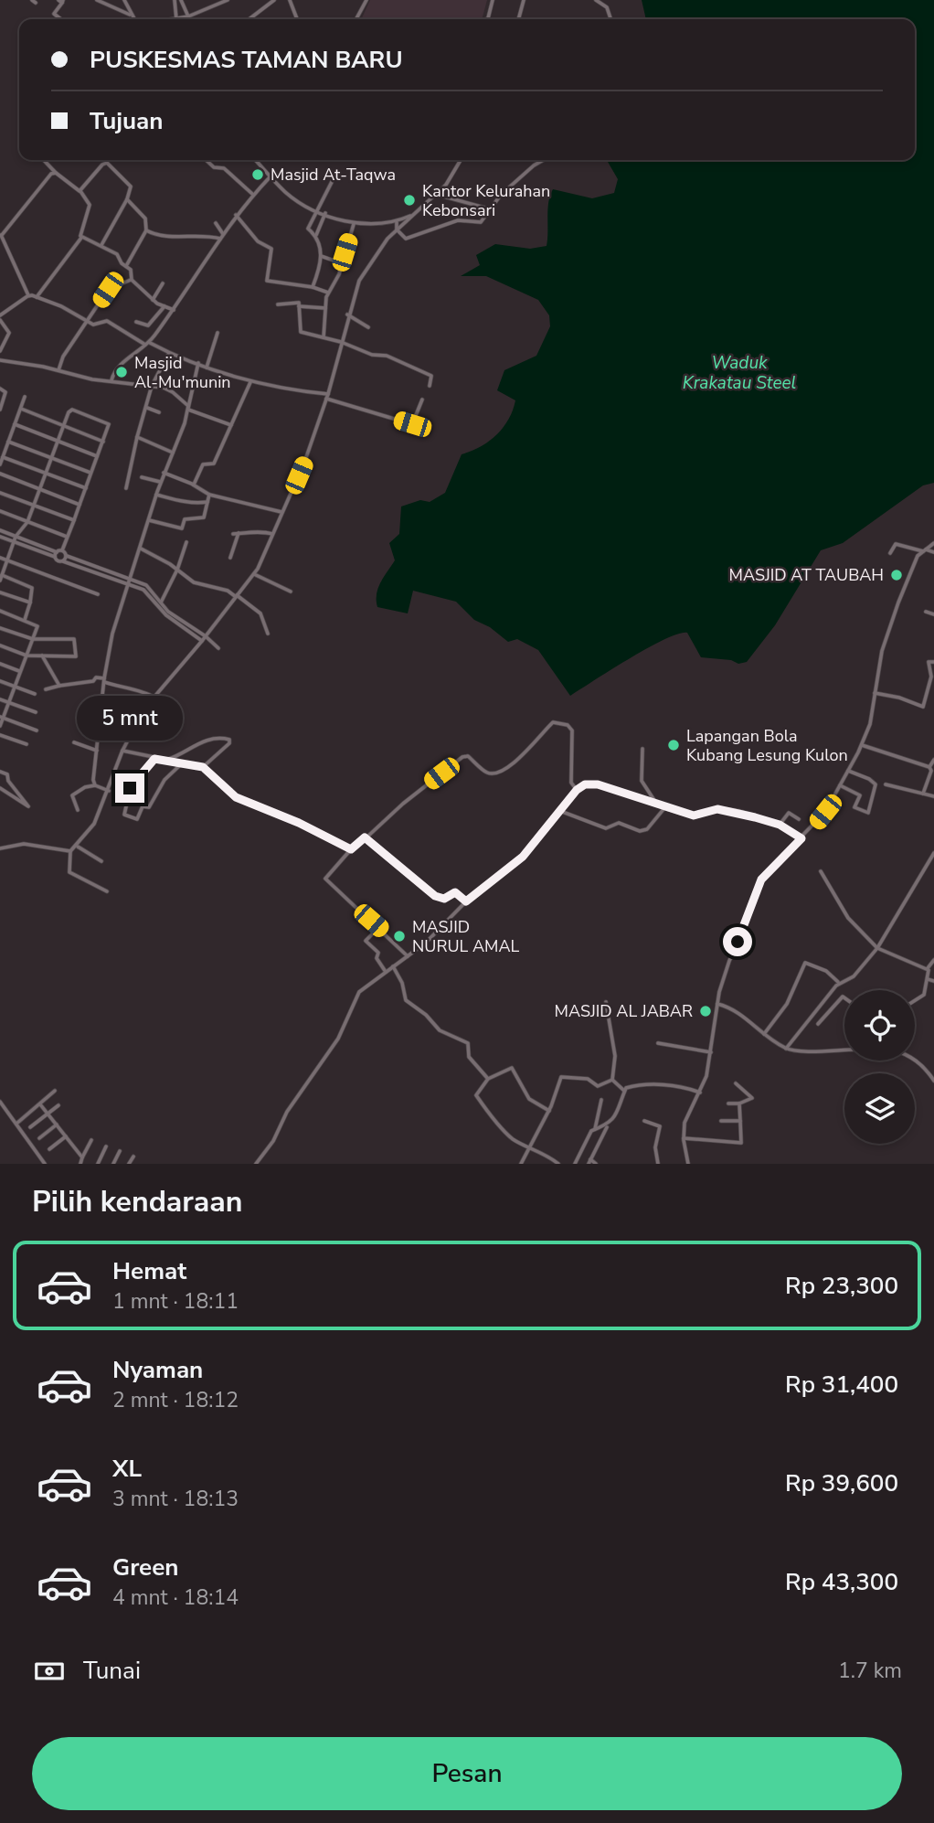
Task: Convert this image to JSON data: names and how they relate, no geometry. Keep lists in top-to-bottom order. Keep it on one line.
{"water":["Waduk Krakatau Steel"],"places":["Masjid At-Taqwa","Kantor Kelurahan Kebonsari","Masjid Al-Mu'munin","MASJID AT TAUBAH","Lapangan Bola Kubang Lesung Kulon","MASJID NURUL AMAL","MASJID AL JABAR"],"page":{"banner":["PUSKESMAS TAMAN BARU","Tujuan"],"bubble":"5 mnt","heading":"Pilih kendaraan","list":[{"name":"Hemat","note":"1 mnt · 18:11","value":"Rp 23,300"},{"name":"Nyaman","note":"2 mnt · 18:12","value":"Rp 31,400"},{"name":"XL","note":"3 mnt · 18:13","value":"Rp 39,600"},{"name":"Green","note":"4 mnt · 18:14","value":"Rp 43,300"}],"pay":["Tunai","1.7 km"],"buttons":"Pesan"}}
